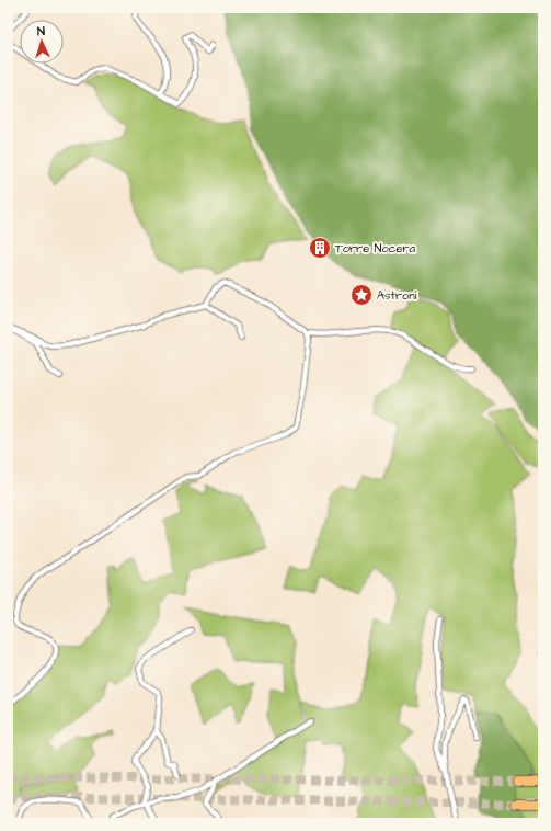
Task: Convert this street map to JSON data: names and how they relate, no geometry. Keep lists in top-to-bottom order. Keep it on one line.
{"places":{"building":["Torre Nocera"],"place":["Astroni"]},"north":"top"}
